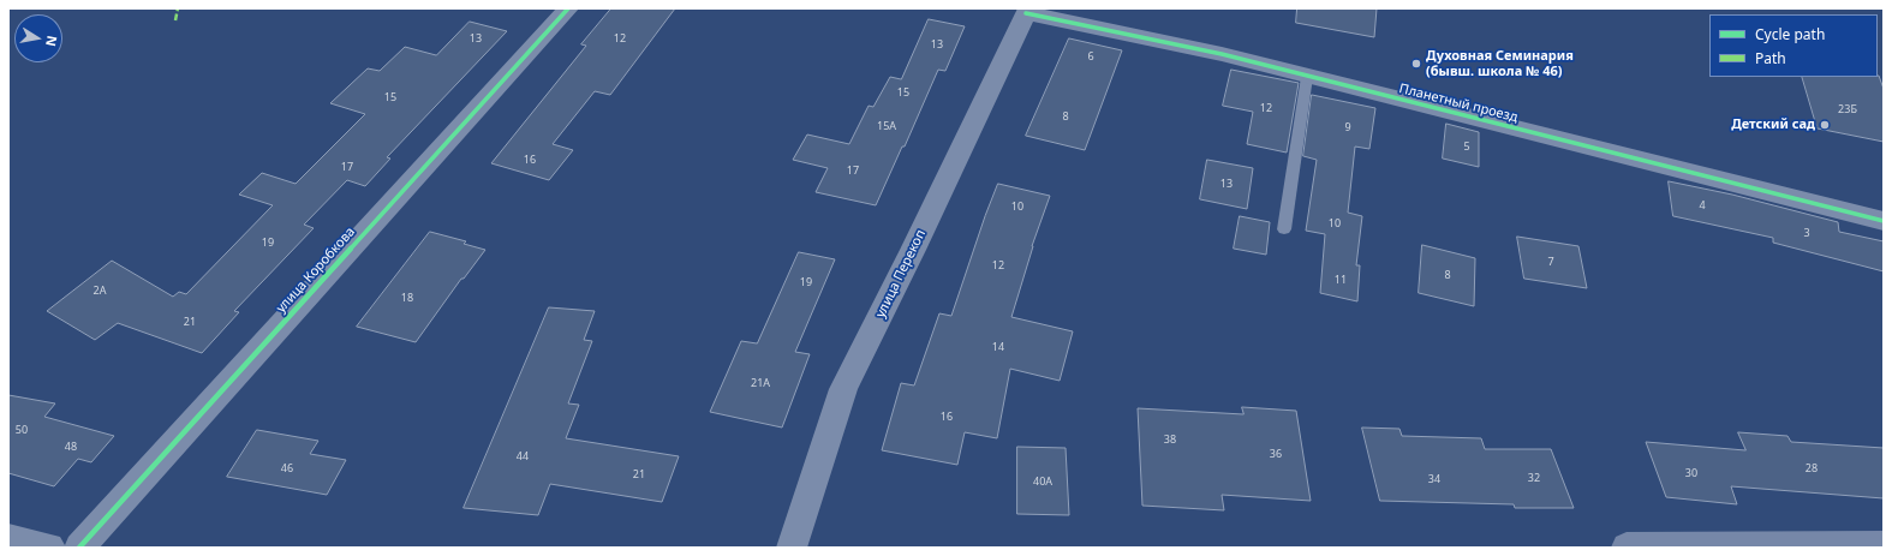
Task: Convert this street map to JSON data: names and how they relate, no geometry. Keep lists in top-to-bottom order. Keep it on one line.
{"streets":{"street":["Планетный проезд","улица Коробкова","улица Перекоп"]},"crossings":[["Планетный проезд","улица Перекоп"]],"places":["Духовная Семинария (бывш. школа № 46)","Детский сад"],"house_numbers":["13","12","13","6","15","15","12","23Б","8","15А","9","5","16","17","17","13","4","10","10","3","19","7","12","8","11","19","2А","18","21","14","21А","16","50","38","48","36","44","46","28","30","21","32","34","40А"],"legend":["Cycle path","Path"],"north":"right"}
